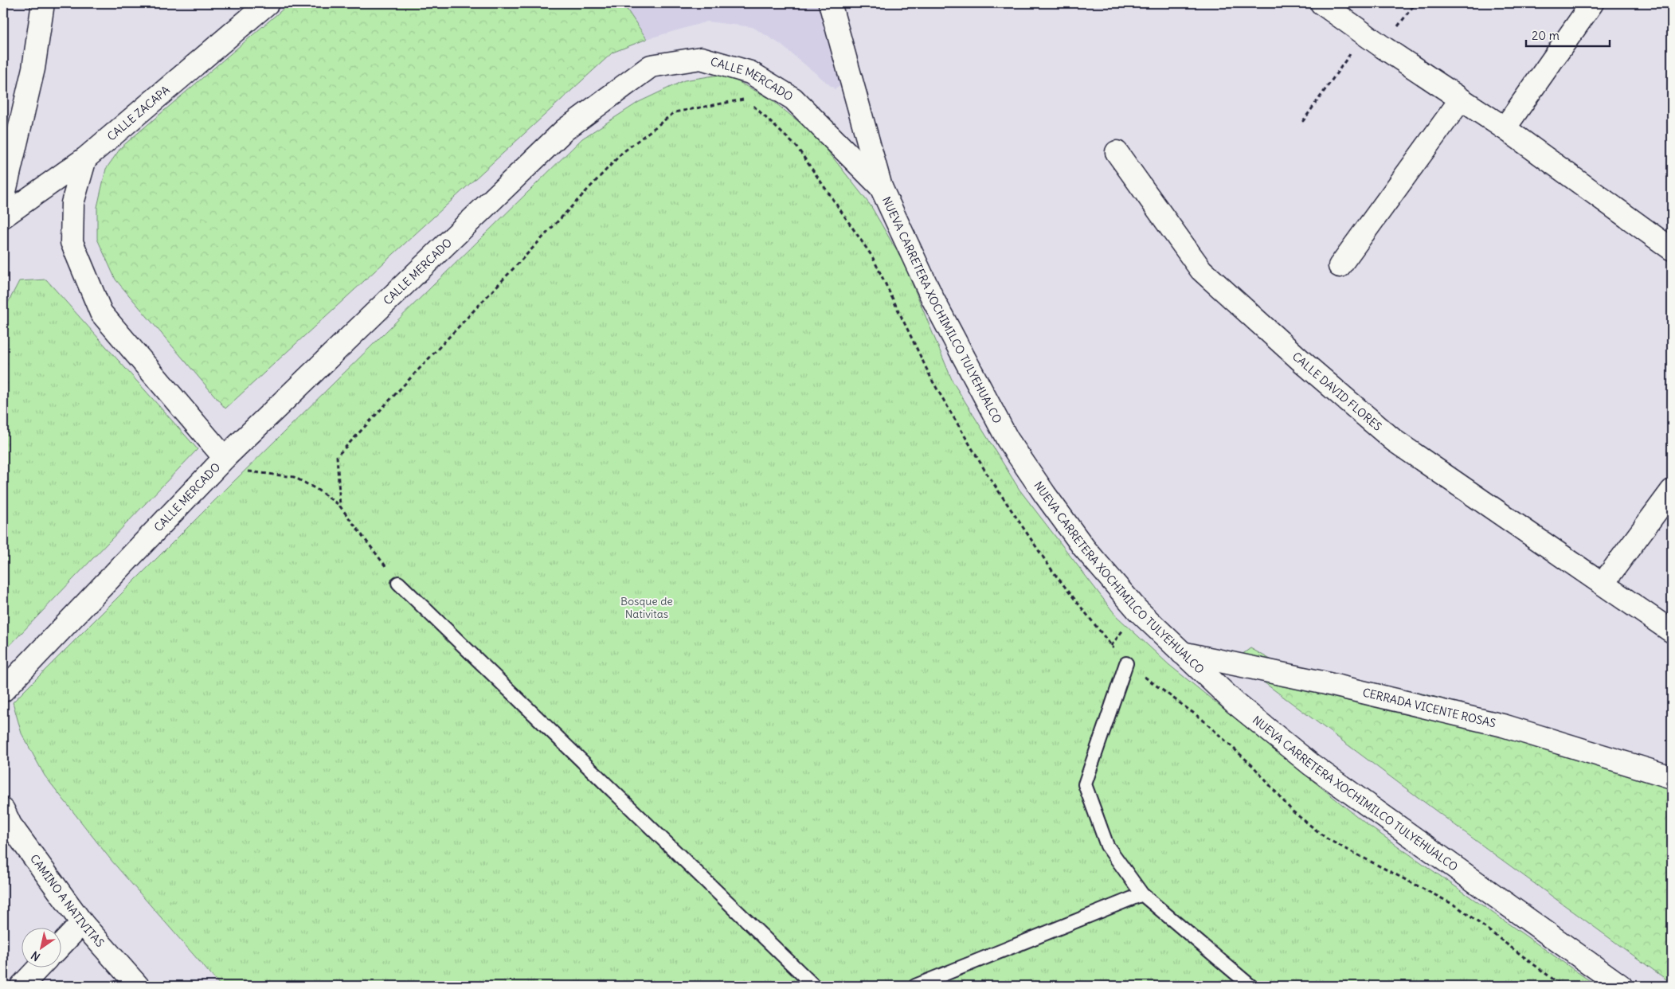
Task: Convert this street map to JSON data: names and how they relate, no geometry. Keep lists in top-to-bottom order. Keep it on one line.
{"streets":{"street":["CALLE MERCADO","CALLE ZACAPA","NUEVA CARRETERA XOCHIMILCO TULYEHUALCO","CALLE DAVID FLORES","CERRADA VICENTE ROSAS","CAMINO A NATIVITAS"]},"crossings":[["CALLE MERCADO","NUEVA CARRETERA XOCHIMILCO TULYEHUALCO"],["NUEVA CARRETERA XOCHIMILCO TULYEHUALCO","CERRADA VICENTE ROSAS"]],"parks":["Bosque de Nativitas"],"scale_bar":"20 m","north":"bottom left"}
